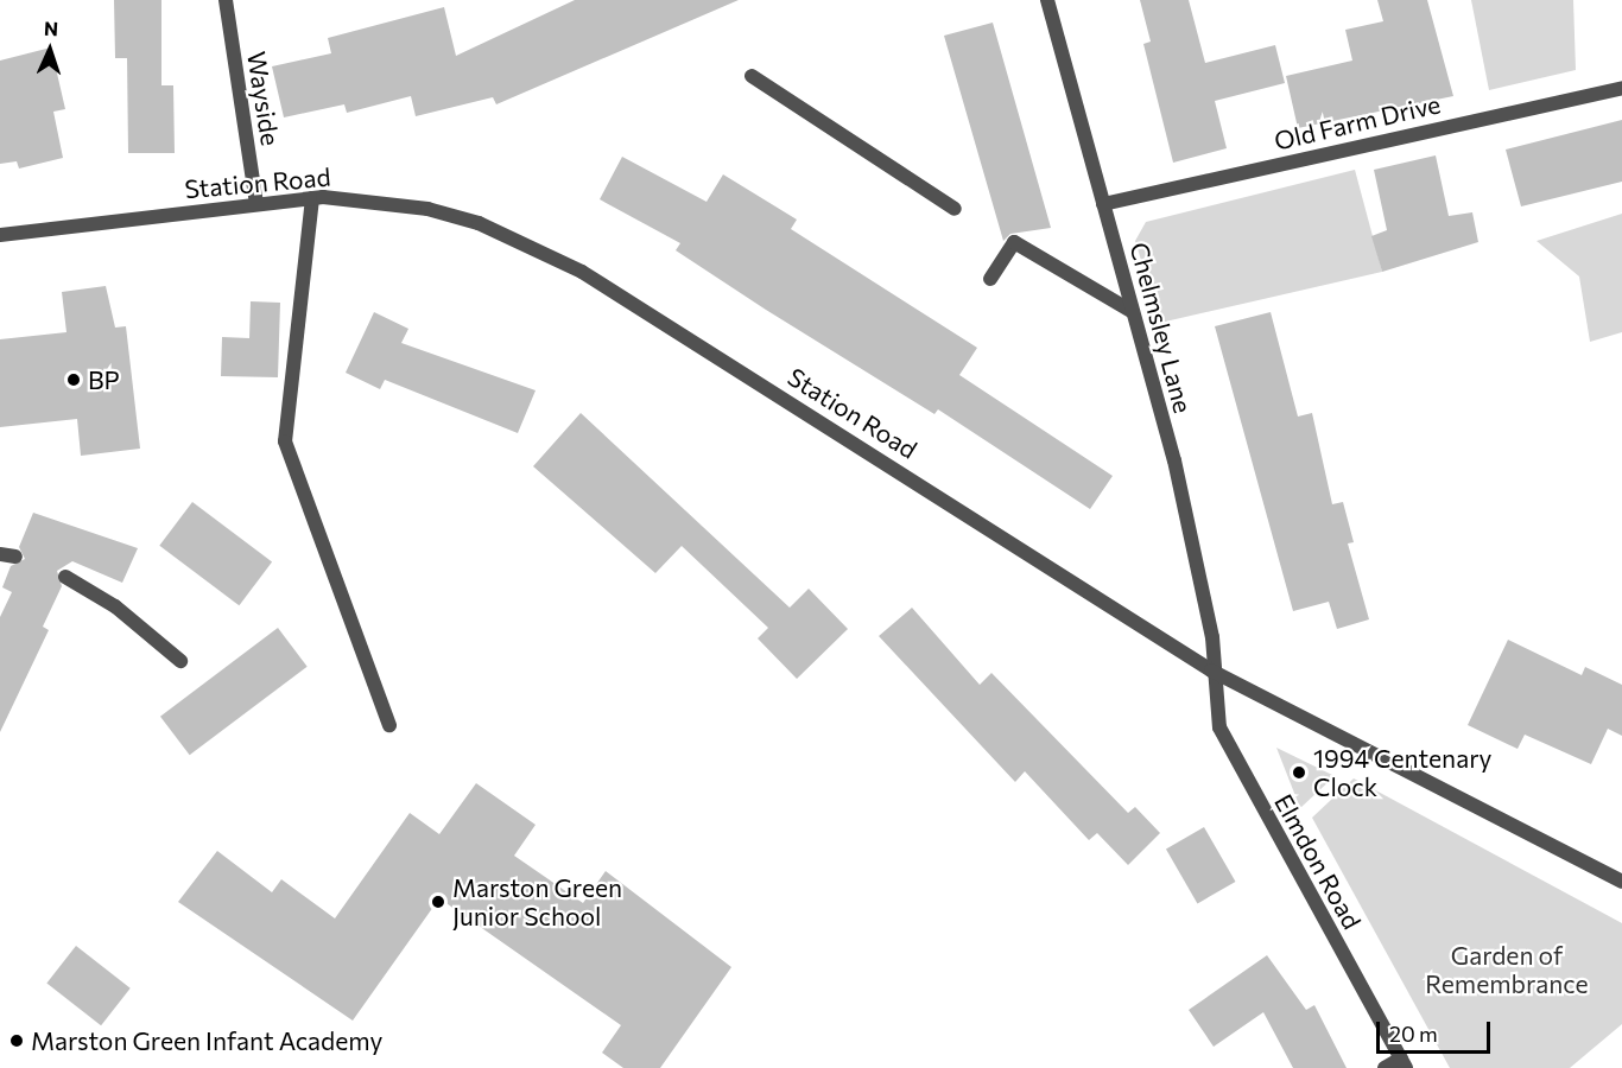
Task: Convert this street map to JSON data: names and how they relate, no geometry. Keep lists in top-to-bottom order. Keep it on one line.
{"streets":{"street":["Wayside","Old Farm Drive","Station Road","Chelmsley Lane","Elmdon Road"]},"crossings":[["Wayside","Station Road"],["Old Farm Drive","Chelmsley Lane"],["Station Road","Chelmsley Lane"],["Station Road","Elmdon Road"],["Chelmsley Lane","Elmdon Road"]],"parks":["Garden of Remembrance"],"places":["BP","1994 Centenary Clock","Marston Green Junior School","Marston Green Infant Academy"],"scale_bar":"20 m","north":"top"}
